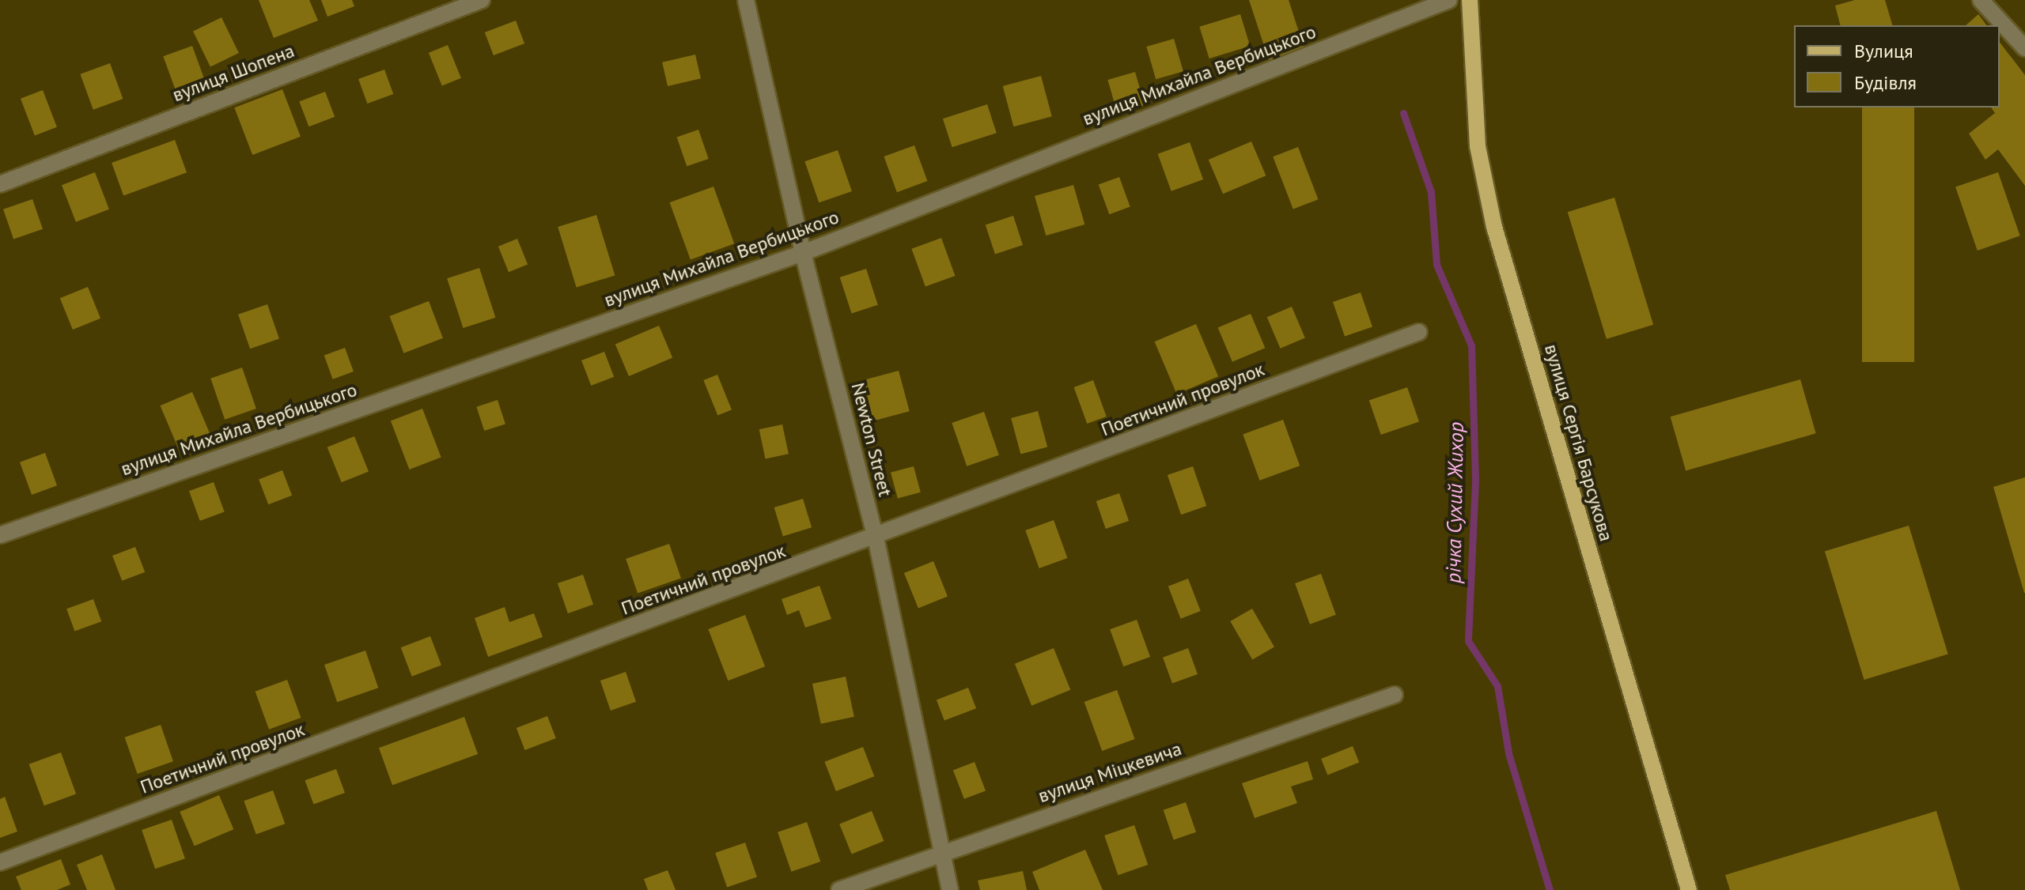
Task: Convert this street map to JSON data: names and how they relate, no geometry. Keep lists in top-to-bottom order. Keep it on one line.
{"streets":{"main road":["вулиця Сергія Барсукова"],"street":["вулиця Шопена","вулиця Михайла Вербицького","Поетичний провулок","Newton Street","вулиця Міцкевича"]},"crossings":[["вулиця Михайла Вербицького","Newton Street"],["Поетичний провулок","Newton Street"],["Newton Street","вулиця Міцкевича"]],"water":["річка Сухий Жихор"],"legend":["Вулиця","Будівля"]}
